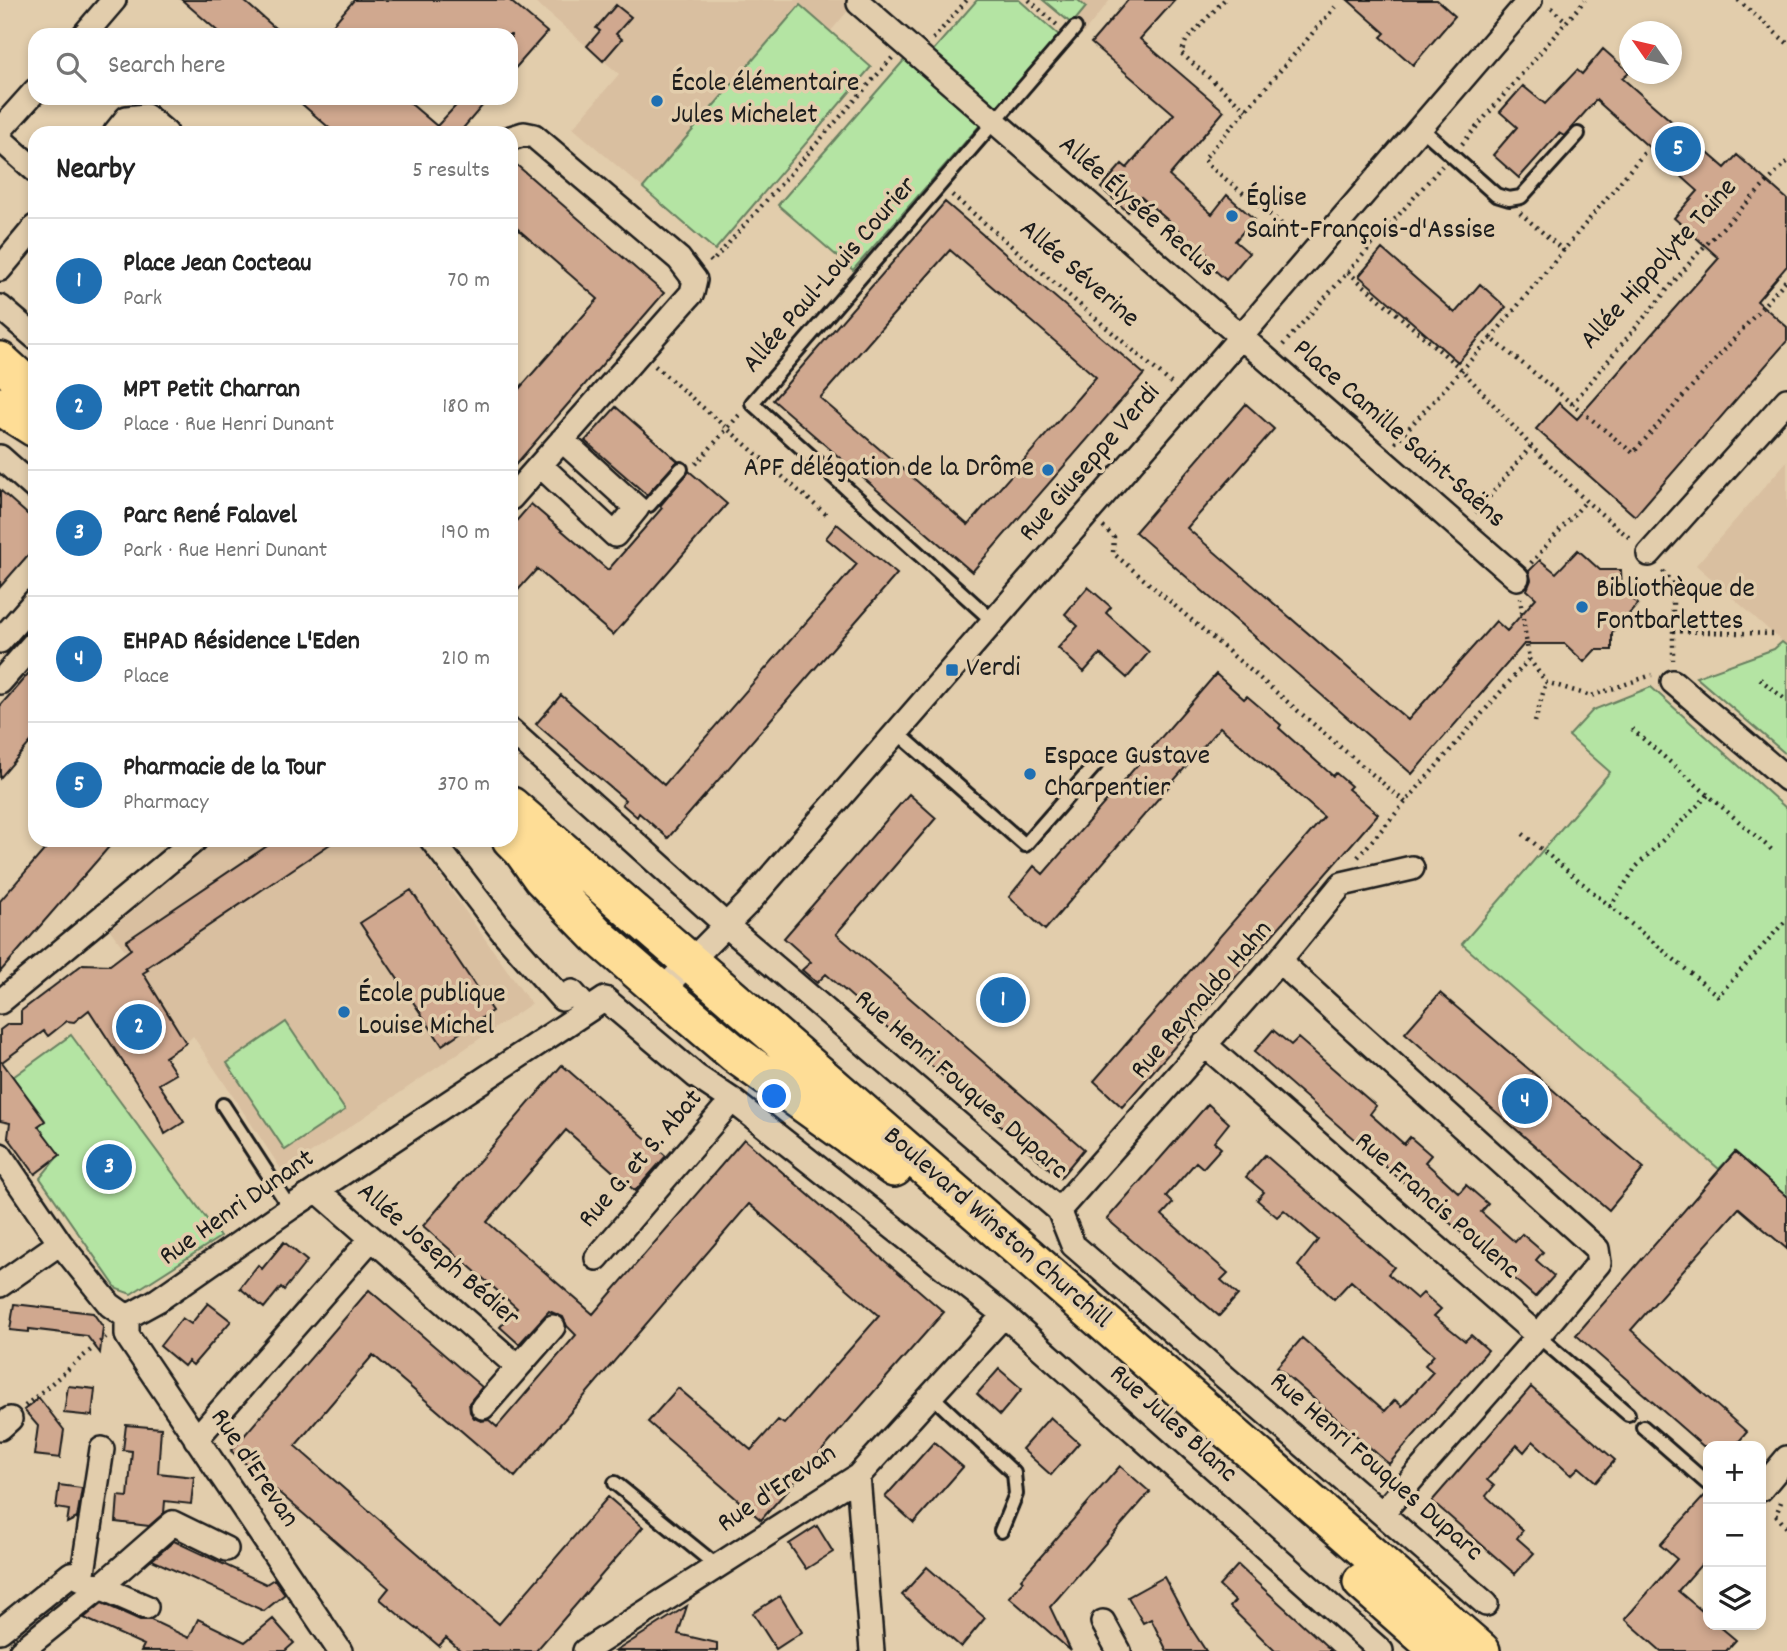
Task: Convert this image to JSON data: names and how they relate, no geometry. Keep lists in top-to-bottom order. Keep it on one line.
{"streets":{"main road":["Boulevard Winston Churchill"],"street":["Allée Élysée Reclus","Place Camille Saint-Saëns","Rue Giuseppe Verdi","Rue Reynaldo Hahn","Rue Henri Fouques Duparc","Rue G. et S. Abat","Rue Francis Poulenc","Rue Henri Dunant","Allée Joseph Bédier","Rue Jules Blanc","Rue d'Erevan"],"lane":["Allée Paul-Louis Courier"],"path":["Allée Hippolyte Taine","Allée Séverine"]},"crossings":[["Allée Élysée Reclus","Allée Paul-Louis Courier"],["Allée Élysée Reclus","Place Camille Saint-Saëns"],["Allée Élysée Reclus","Rue Giuseppe Verdi"],["Allée Séverine","Allée Paul-Louis Courier"],["Allée Séverine","Rue Giuseppe Verdi"],["Allée Paul-Louis Courier","Rue Giuseppe Verdi"],["Place Camille Saint-Saëns","Rue Giuseppe Verdi"],["Rue Giuseppe Verdi","Rue Henri Fouques Duparc"],["Rue Giuseppe Verdi","Boulevard Winston Churchill"],["Rue Reynaldo Hahn","Rue Henri Fouques Duparc"],["Rue Reynaldo Hahn","Rue Francis Poulenc"],["Rue G. et S. Abat","Rue Jules Blanc"],["Rue Henri Dunant","Allée Joseph Bédier"],["Rue Henri Dunant","Rue Jules Blanc"],["Rue Henri Dunant","Rue d'Erevan"],["Rue Jules Blanc","Rue d'Erevan"]],"places":{"other":["École élémentaire Jules Michelet","Église Saint-François-d'Assise","APF délégation de la Drôme","Bibliothèque de Fontbarlettes","Espace Gustave Charpentier","École publique Louise Michel"],"transit":["Verdi"]},"north":"top left","page":{"search":"Search here","pins":["5","1","2","4","3"],"heading":["Nearby","5 results"],"list":[{"mark":"1","name":"Place Jean Cocteau","note":"Park","value":"70 m"},{"mark":"2","name":"MPT Petit Charran","note":"Place · Rue Henri Dunant","value":"180 m"},{"mark":"3","name":"Parc René Falavel","note":"Park · Rue Henri Dunant","value":"190 m"},{"mark":"4","name":"EHPAD Résidence L'Eden","note":"Place","value":"210 m"},{"mark":"5","name":"Pharmacie de la Tour","note":"Pharmacy","value":"370 m"}],"map_buttons":["+","−"]}}
